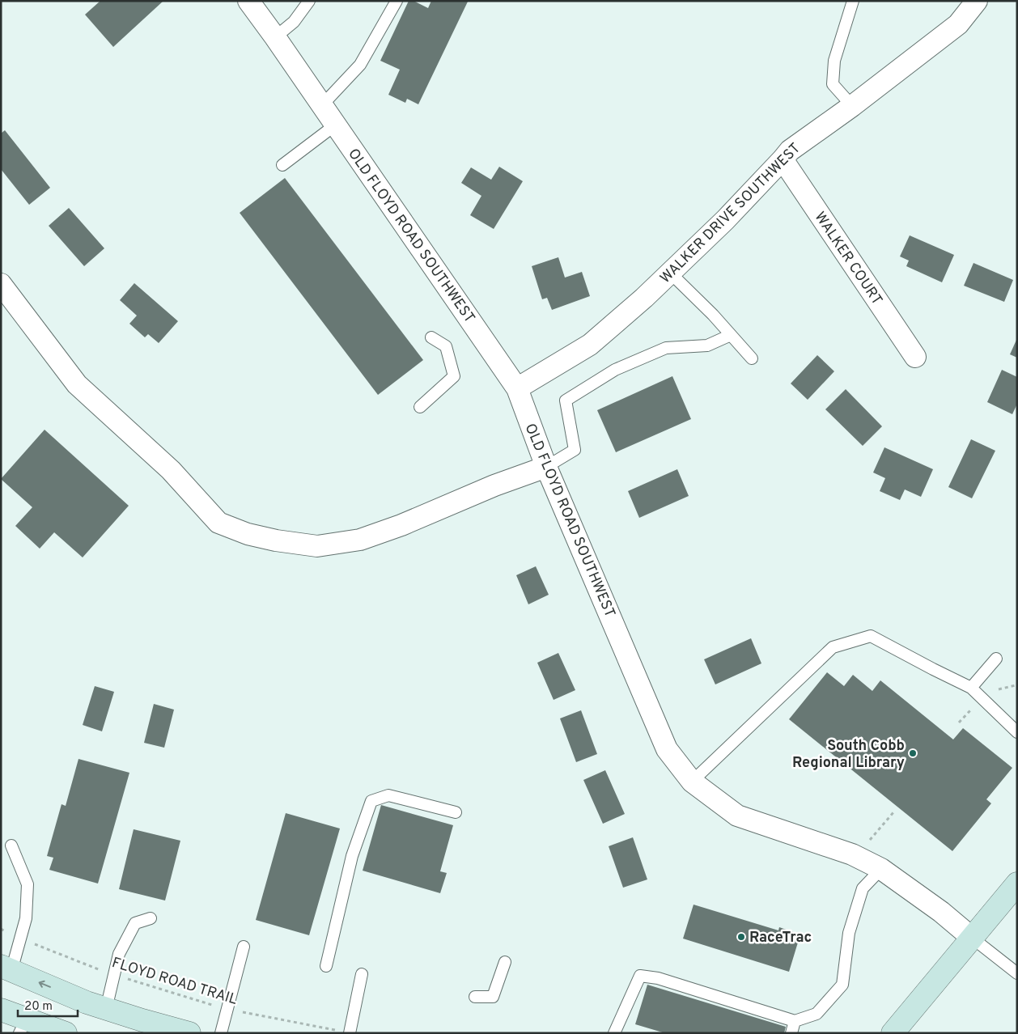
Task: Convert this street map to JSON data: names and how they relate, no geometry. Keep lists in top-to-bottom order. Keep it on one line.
{"streets":{"street":["WALKER DRIVE SOUTHWEST","OLD FLOYD ROAD SOUTHWEST","WALKER COURT"],"path":["FLOYD ROAD TRAIL"]},"crossings":[["WALKER DRIVE SOUTHWEST","OLD FLOYD ROAD SOUTHWEST"],["WALKER DRIVE SOUTHWEST","WALKER COURT"]],"places":["South Cobb Regional Library","RaceTrac"],"scale_bar":"20 m"}
